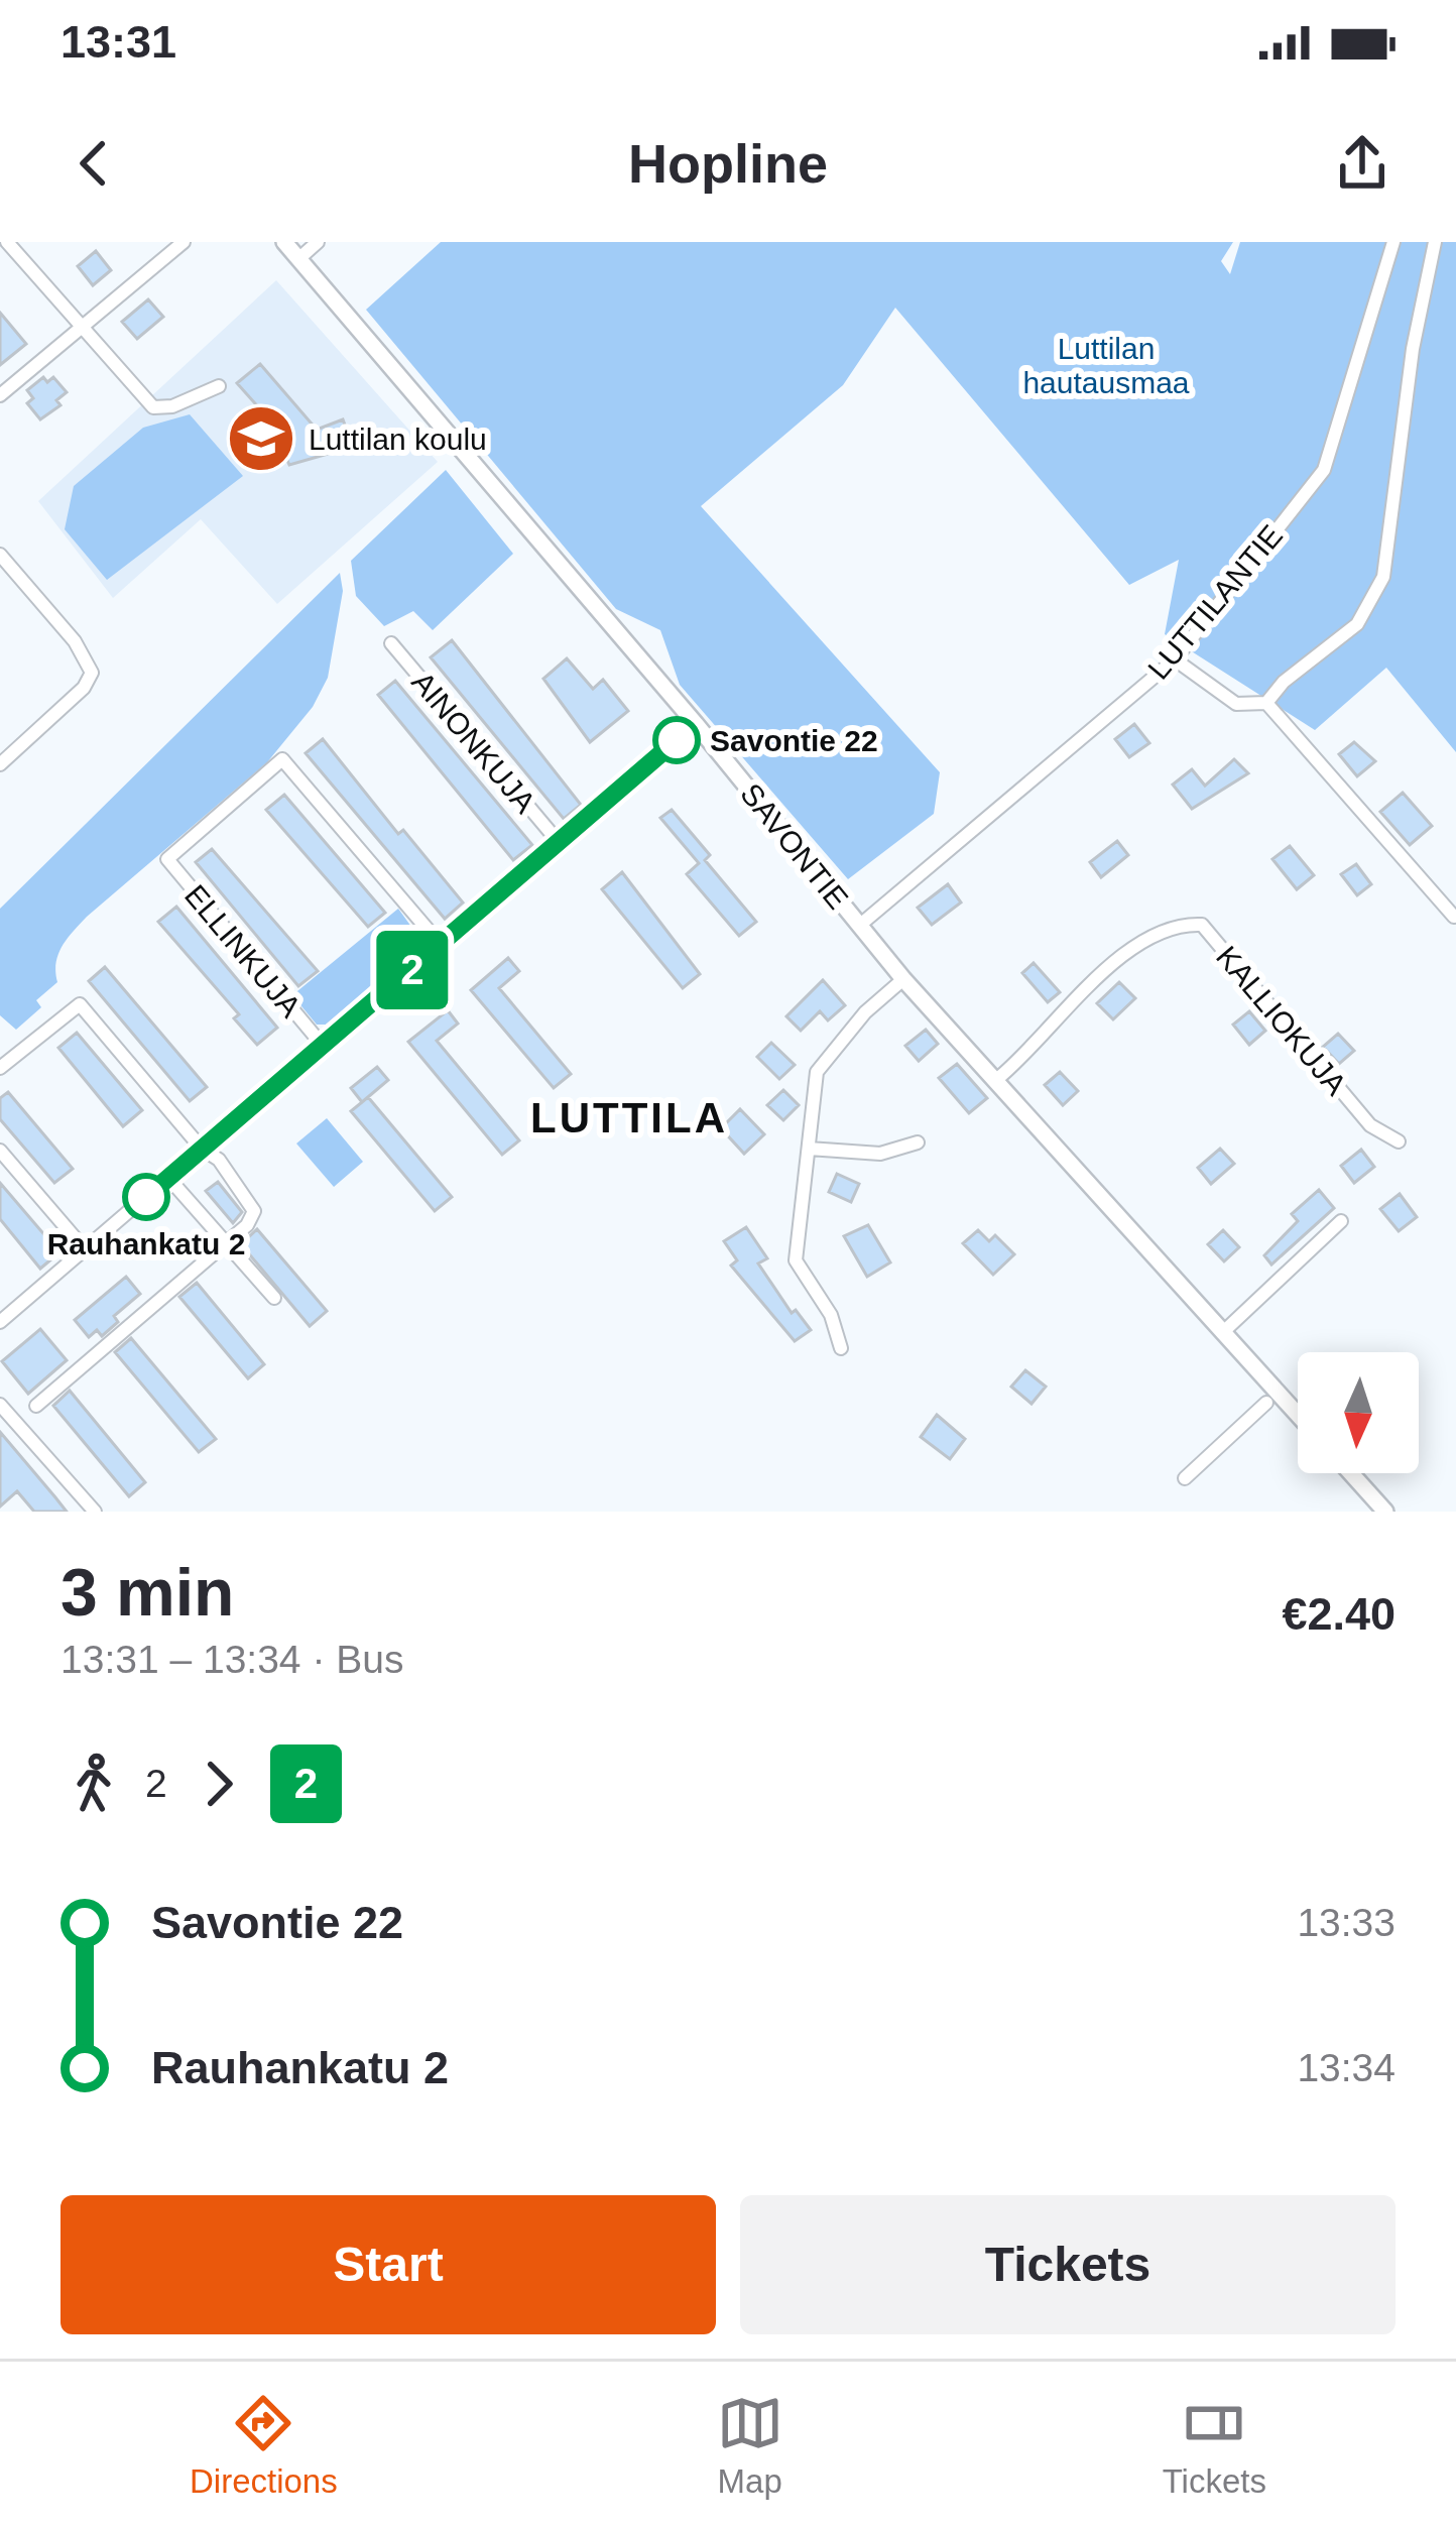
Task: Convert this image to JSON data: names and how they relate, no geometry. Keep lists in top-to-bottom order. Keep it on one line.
{"streets":{"street":["LUTTILANTIE","AINONKUJA","SAVONTIE","ELLINKUJA","KALLIOKUJA"]},"crossings":[["LUTTILANTIE","SAVONTIE"],["SAVONTIE","KALLIOKUJA"]],"districts":["LUTTILA"],"parks":["Luttilan hautausmaa"],"places":{"school or university":["Luttilan koulu"],"other":["Savontie 22","Rauhankatu 2"]},"lines":["bus line 2"],"north":"bottom","page":{"status":"13:31","header":"Hopline","on_map":"2","heading":["3 min","13:31 – 13:34 · Bus","€2.40"],"legs":["2","2"],"list":[{"name":"Savontie 22","value":"13:33"},{"name":"Rauhankatu 2","value":"13:34"}],"buttons":["Start","Tickets"],"tabs":["Directions","Map","Tickets"]}}
